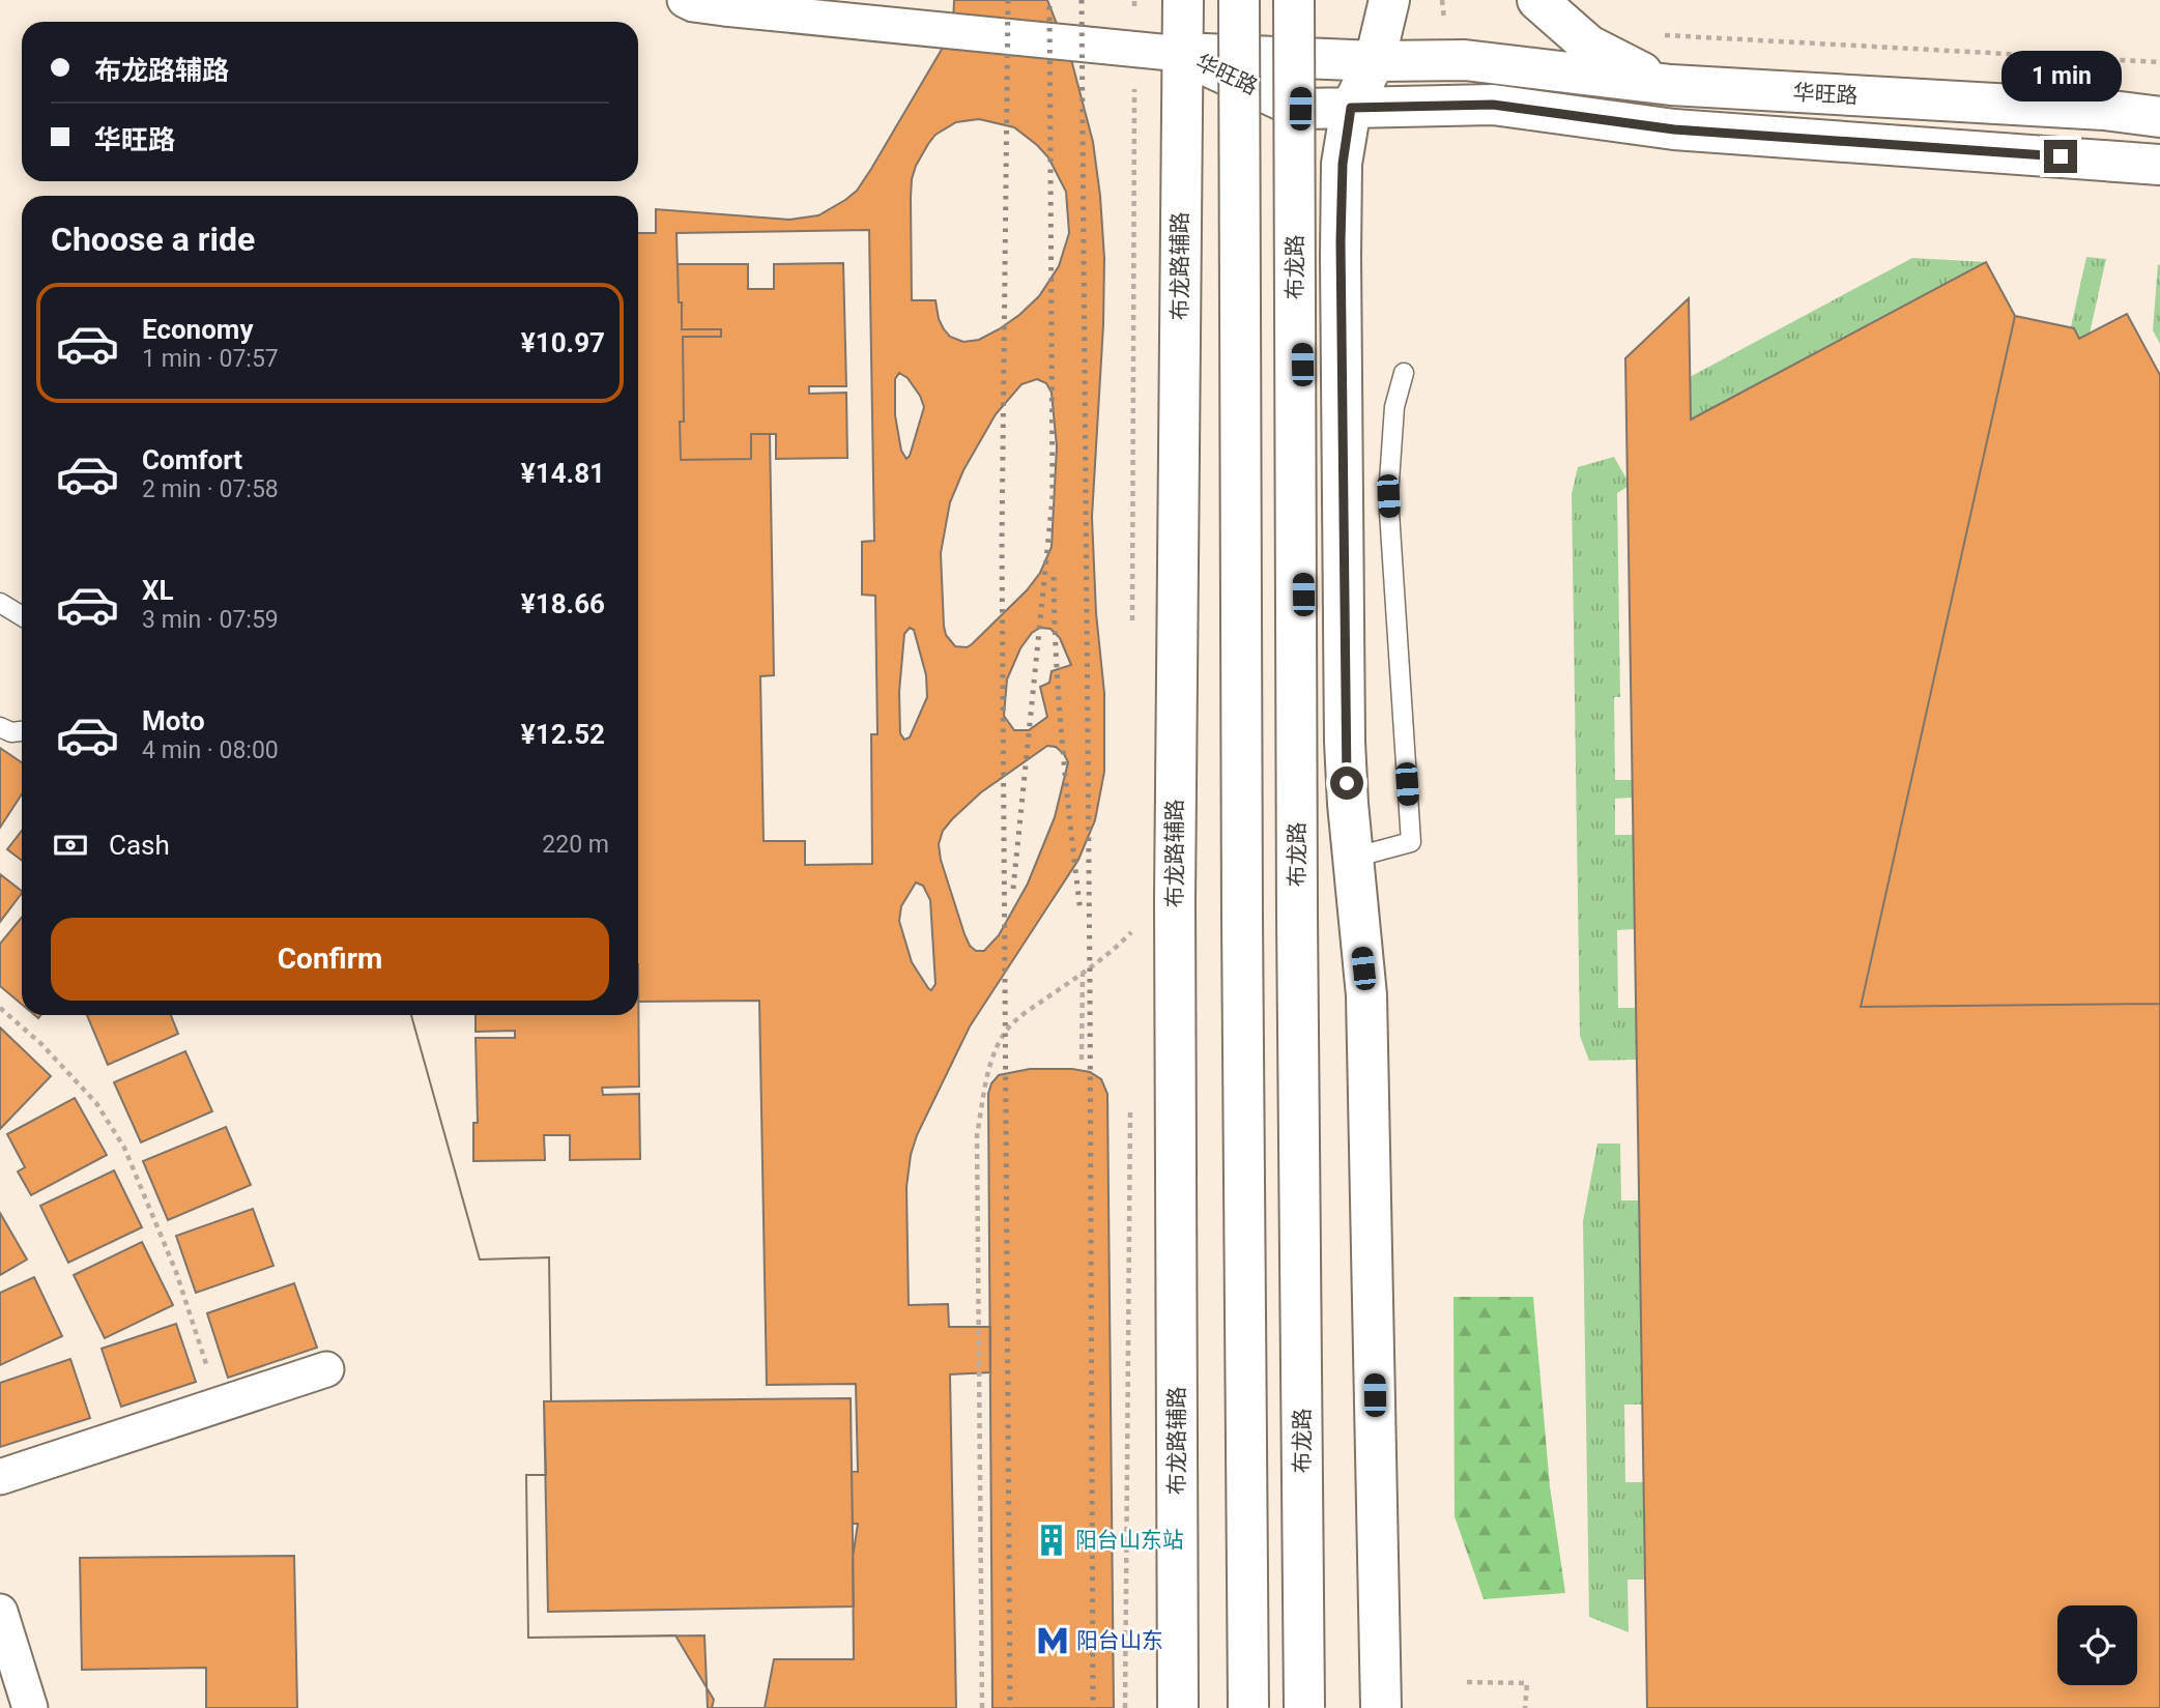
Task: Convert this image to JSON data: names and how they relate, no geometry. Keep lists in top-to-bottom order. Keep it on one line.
{"streets":{"main road":["华旺路","布龙路辅路","布龙路"]},"crossings":[["华旺路","布龙路辅路"]],"places":{"building":["阳台山东站"],"metro station":["阳台山东"]},"page":{"banner":["布龙路辅路","华旺路"],"bubble":"1 min","heading":"Choose a ride","list":[{"name":"Economy","note":"1 min · 07:57","value":"¥10.97"},{"name":"Comfort","note":"2 min · 07:58","value":"¥14.81"},{"name":"XL","note":"3 min · 07:59","value":"¥18.66"},{"name":"Moto","note":"4 min · 08:00","value":"¥12.52"}],"pay":["Cash","220 m"],"buttons":"Confirm"}}
